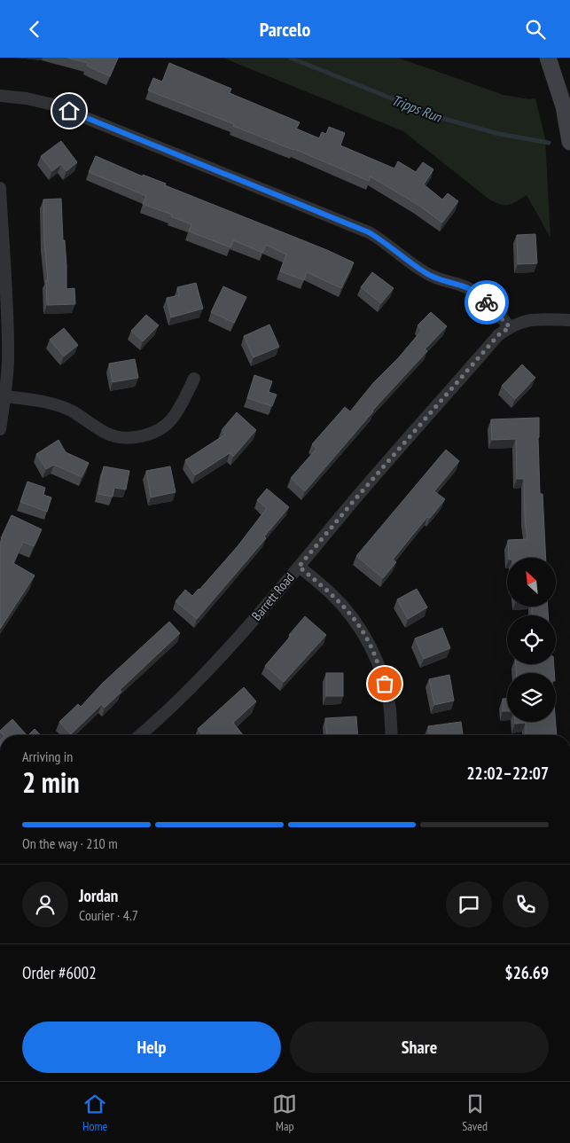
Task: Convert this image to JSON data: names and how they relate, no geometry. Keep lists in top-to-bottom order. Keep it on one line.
{"streets":{"street":["Barrett Road"]},"water":["Tripps Run"],"north":"top left","page":{"header":"Parcelo","heading":["2 min","Arriving in","22:02–22:07"],"panel":["Jordan","Courier · 4.7","Order #6002","$26.69"],"bar":"On the way · 210 m","buttons":["Help","Share"],"tabs":["Home","Map","Saved"]}}
